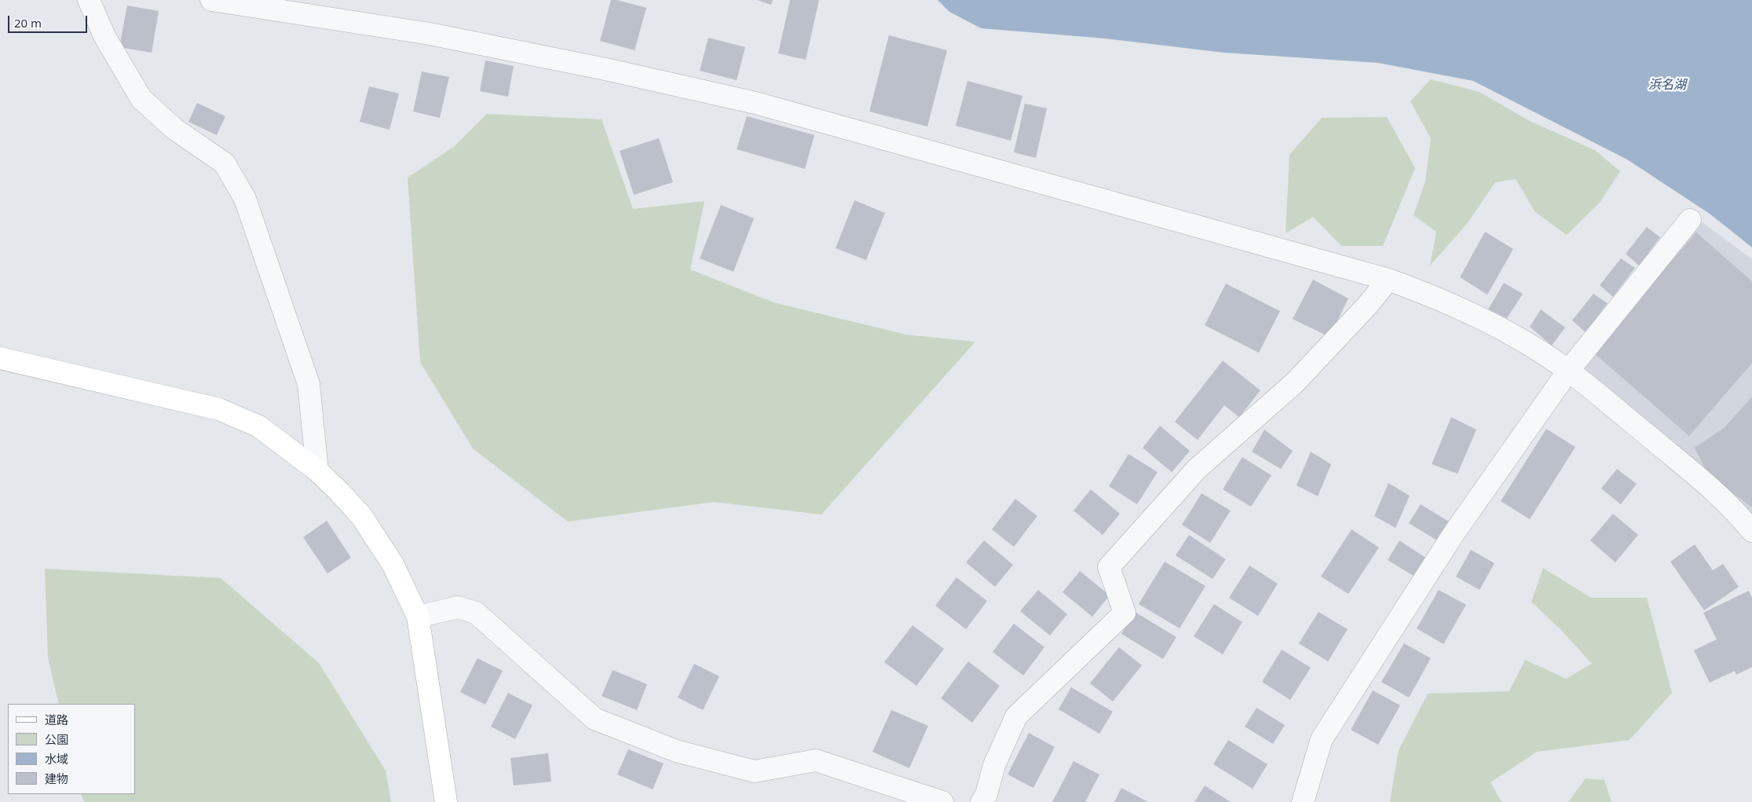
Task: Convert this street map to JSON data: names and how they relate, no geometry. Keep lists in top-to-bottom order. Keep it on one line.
{"water":["浜名湖"],"legend":["道路","公園","水域","建物"],"scale_bar":"20 m"}
